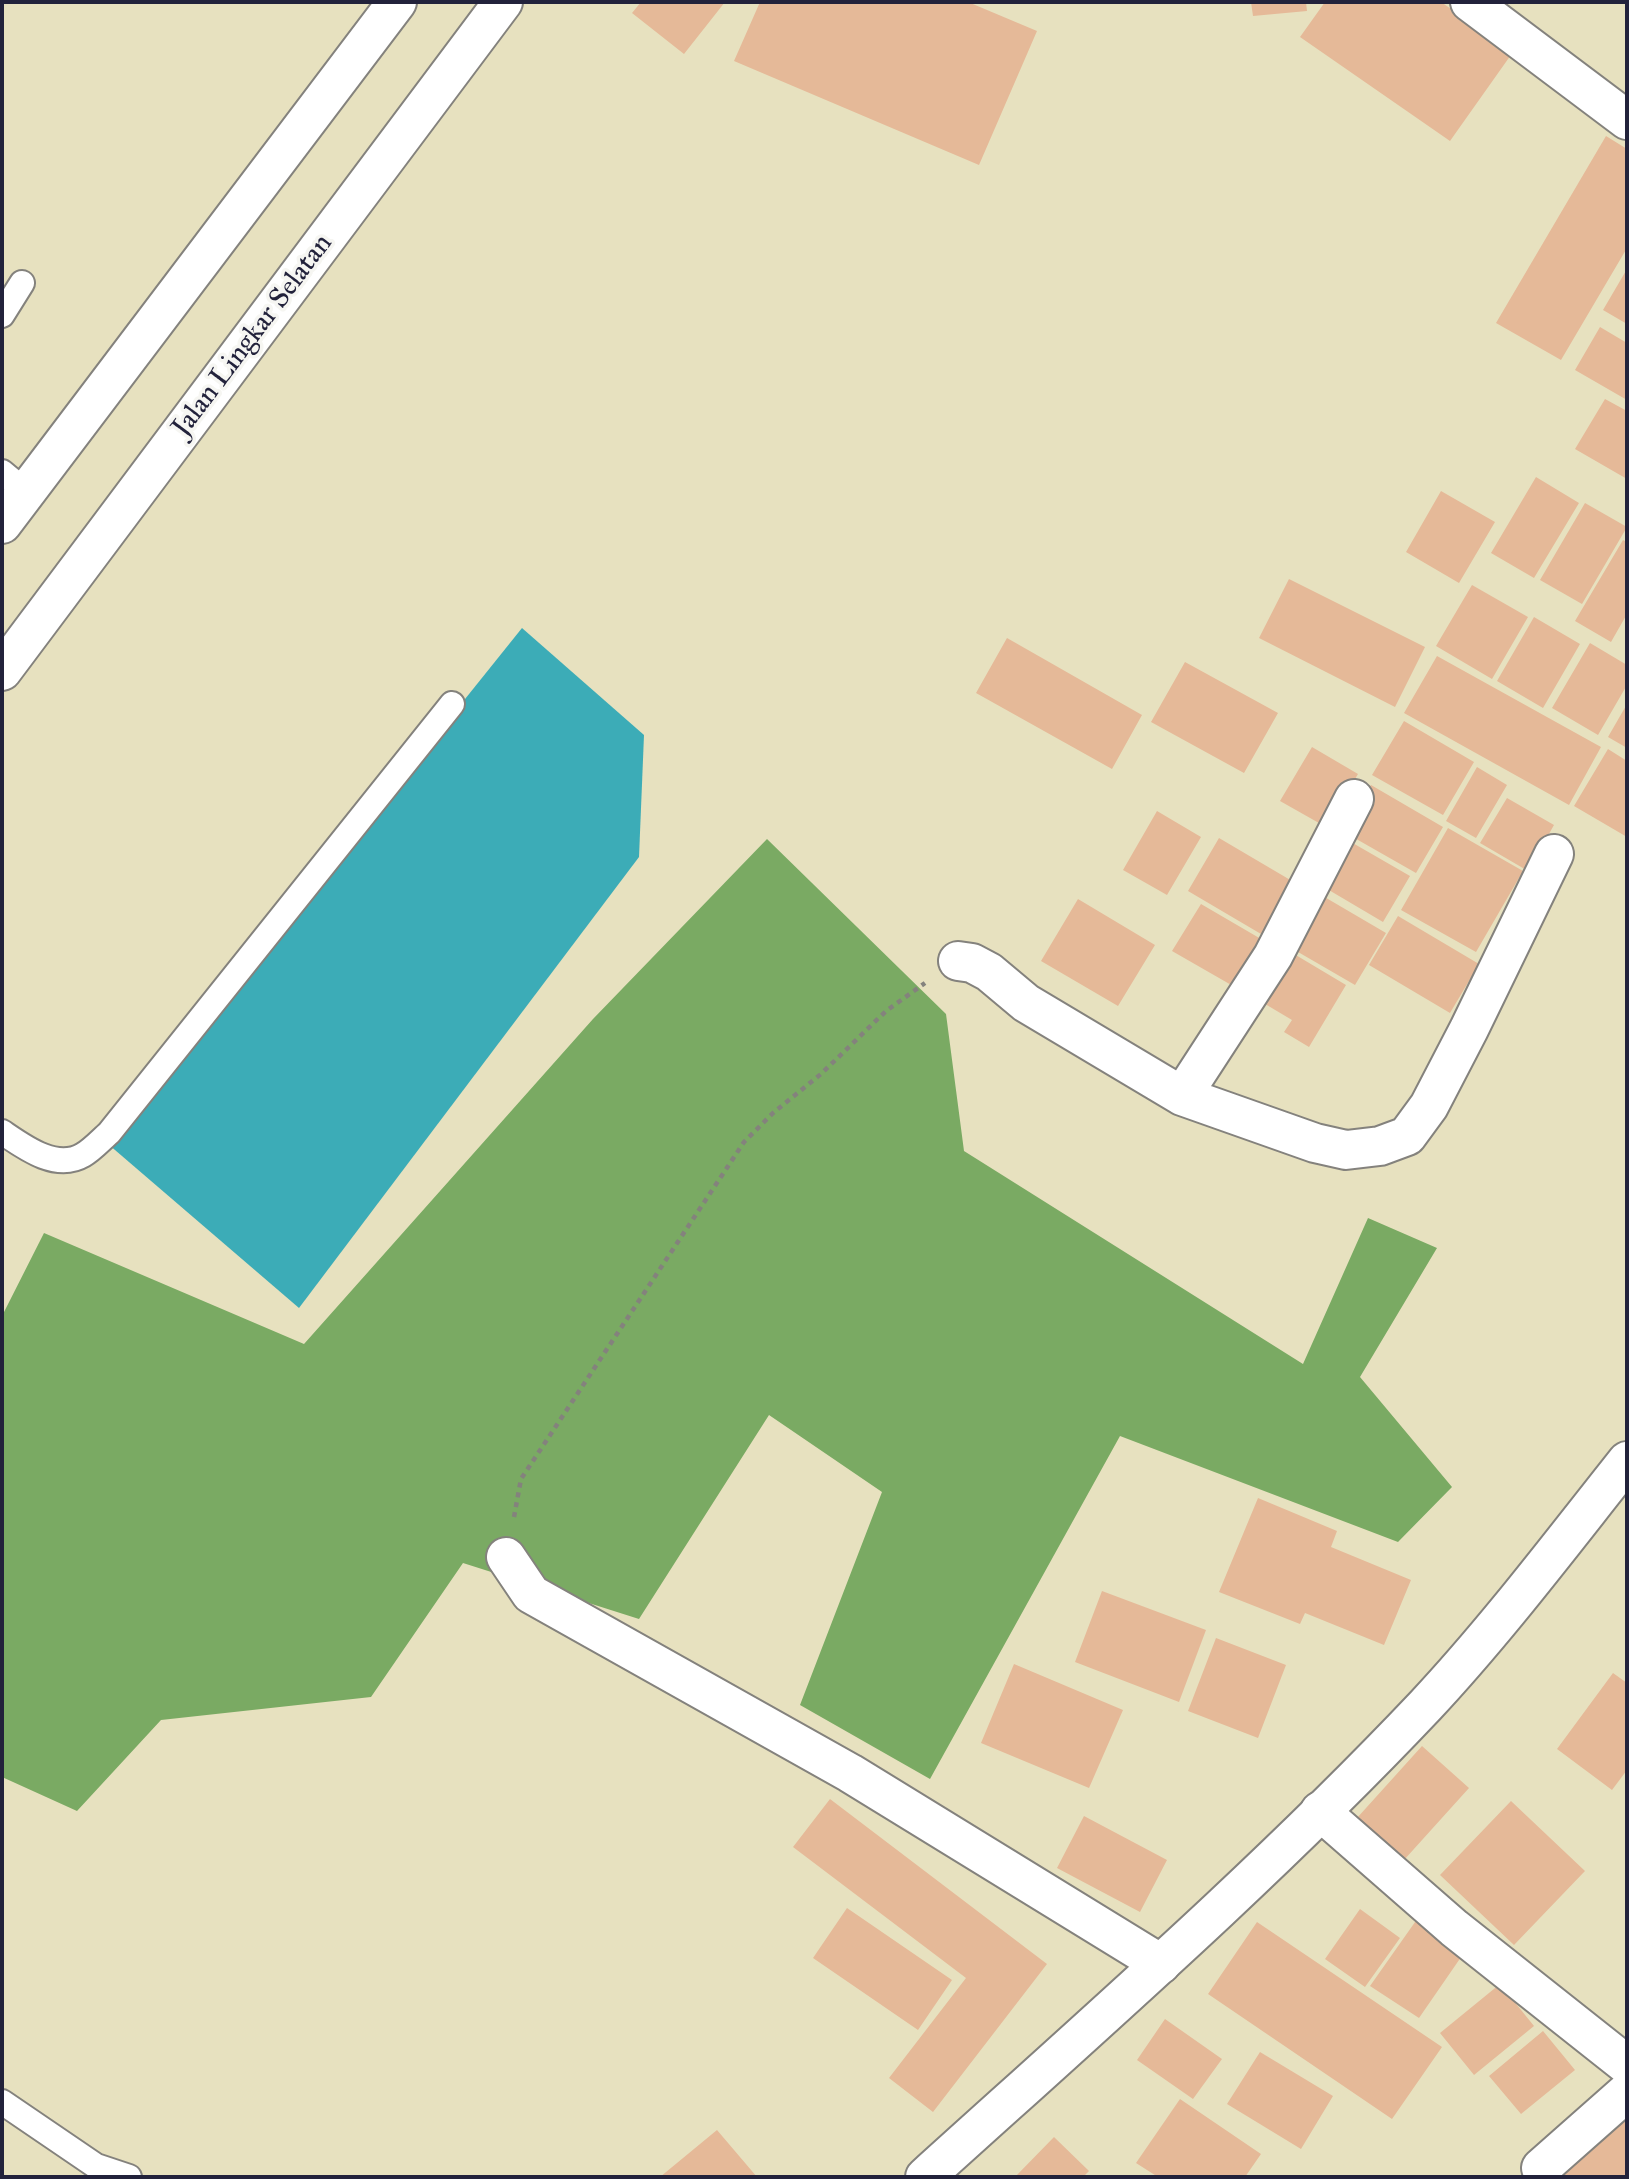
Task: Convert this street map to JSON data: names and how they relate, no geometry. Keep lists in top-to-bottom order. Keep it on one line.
{"streets":{"main road":["Jalan Lingkar Selatan"]}}
